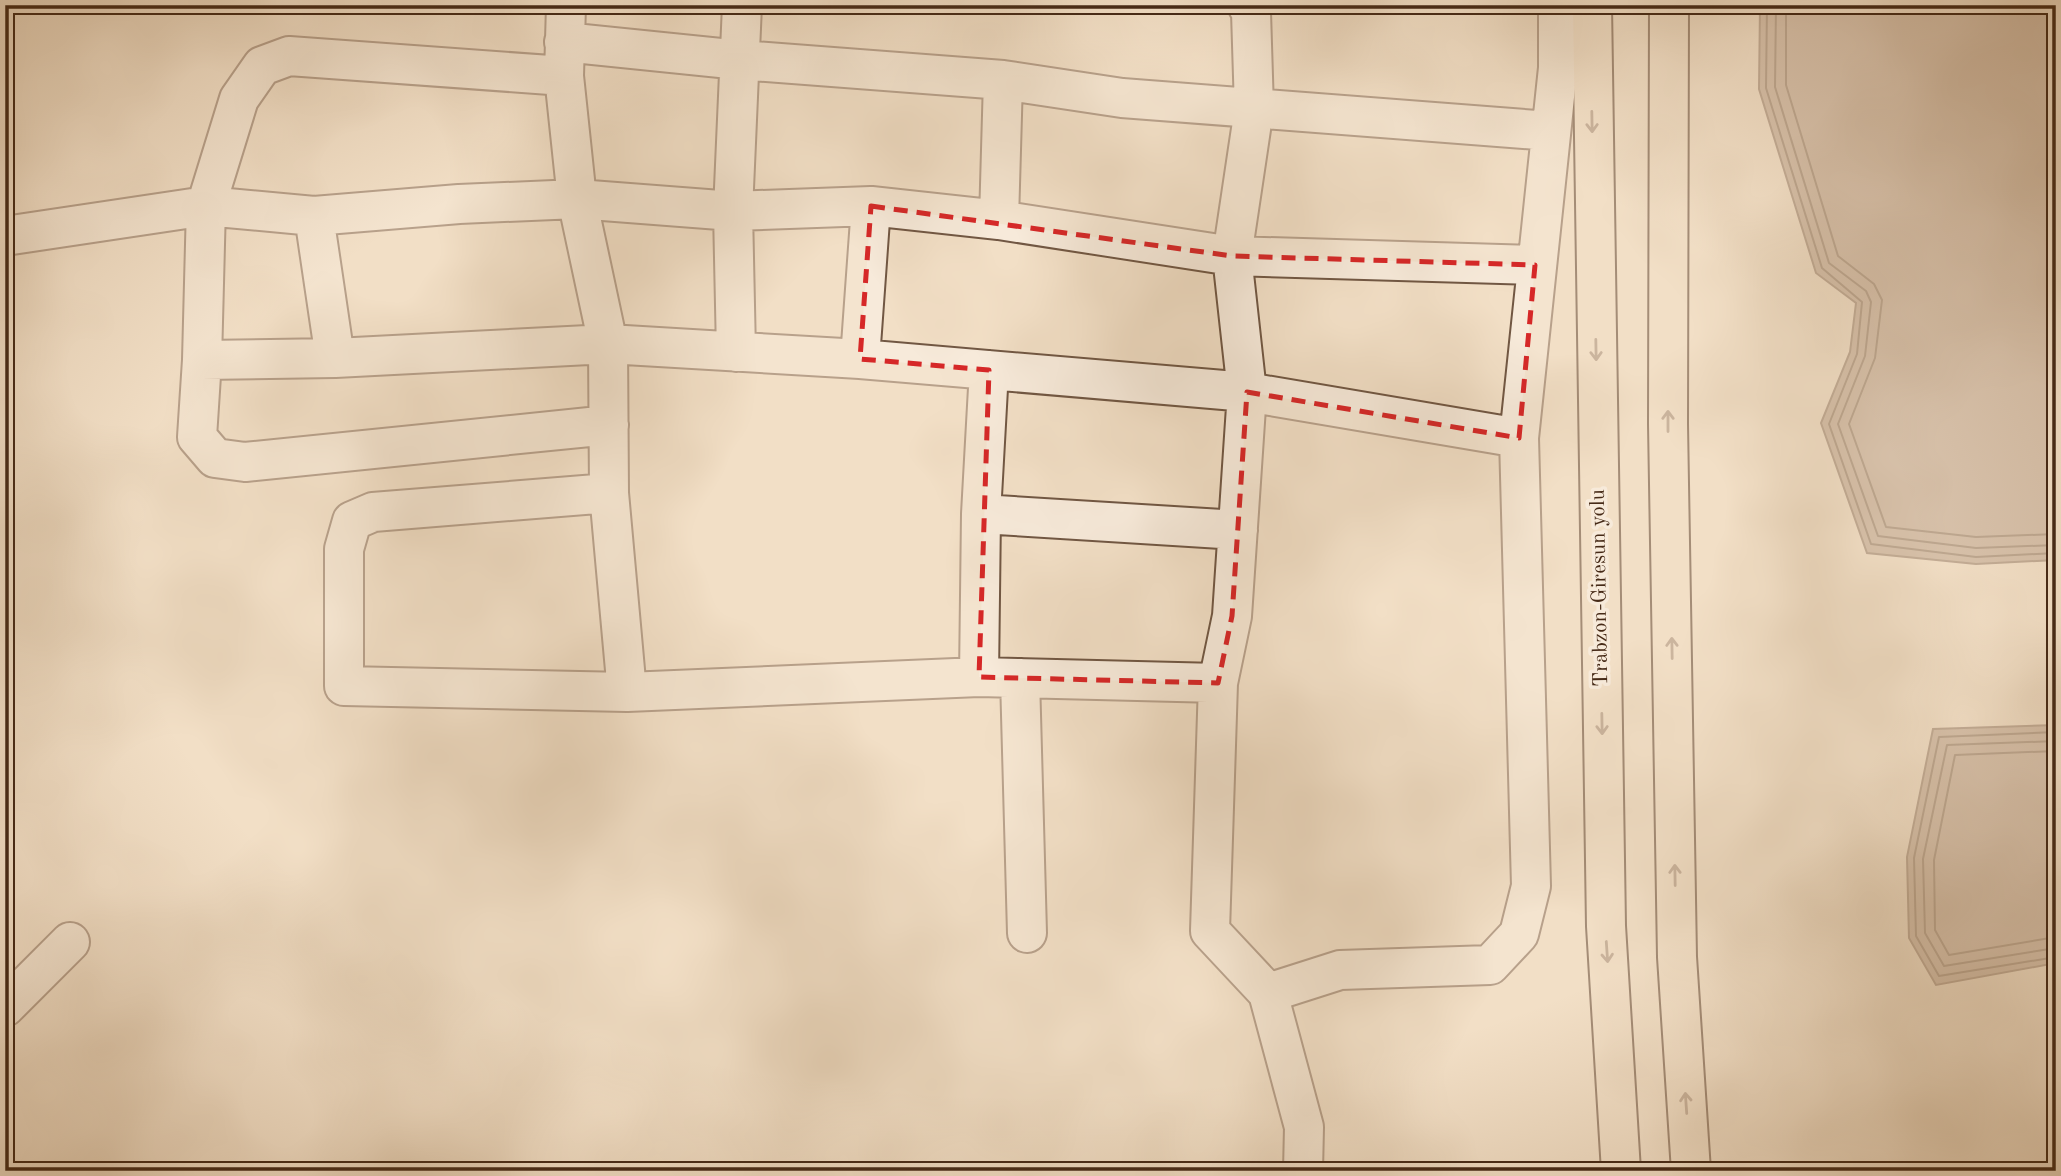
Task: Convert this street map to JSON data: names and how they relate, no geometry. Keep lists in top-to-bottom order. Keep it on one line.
{"streets":{"highway":["Trabzon-Giresun yolu"]}}
